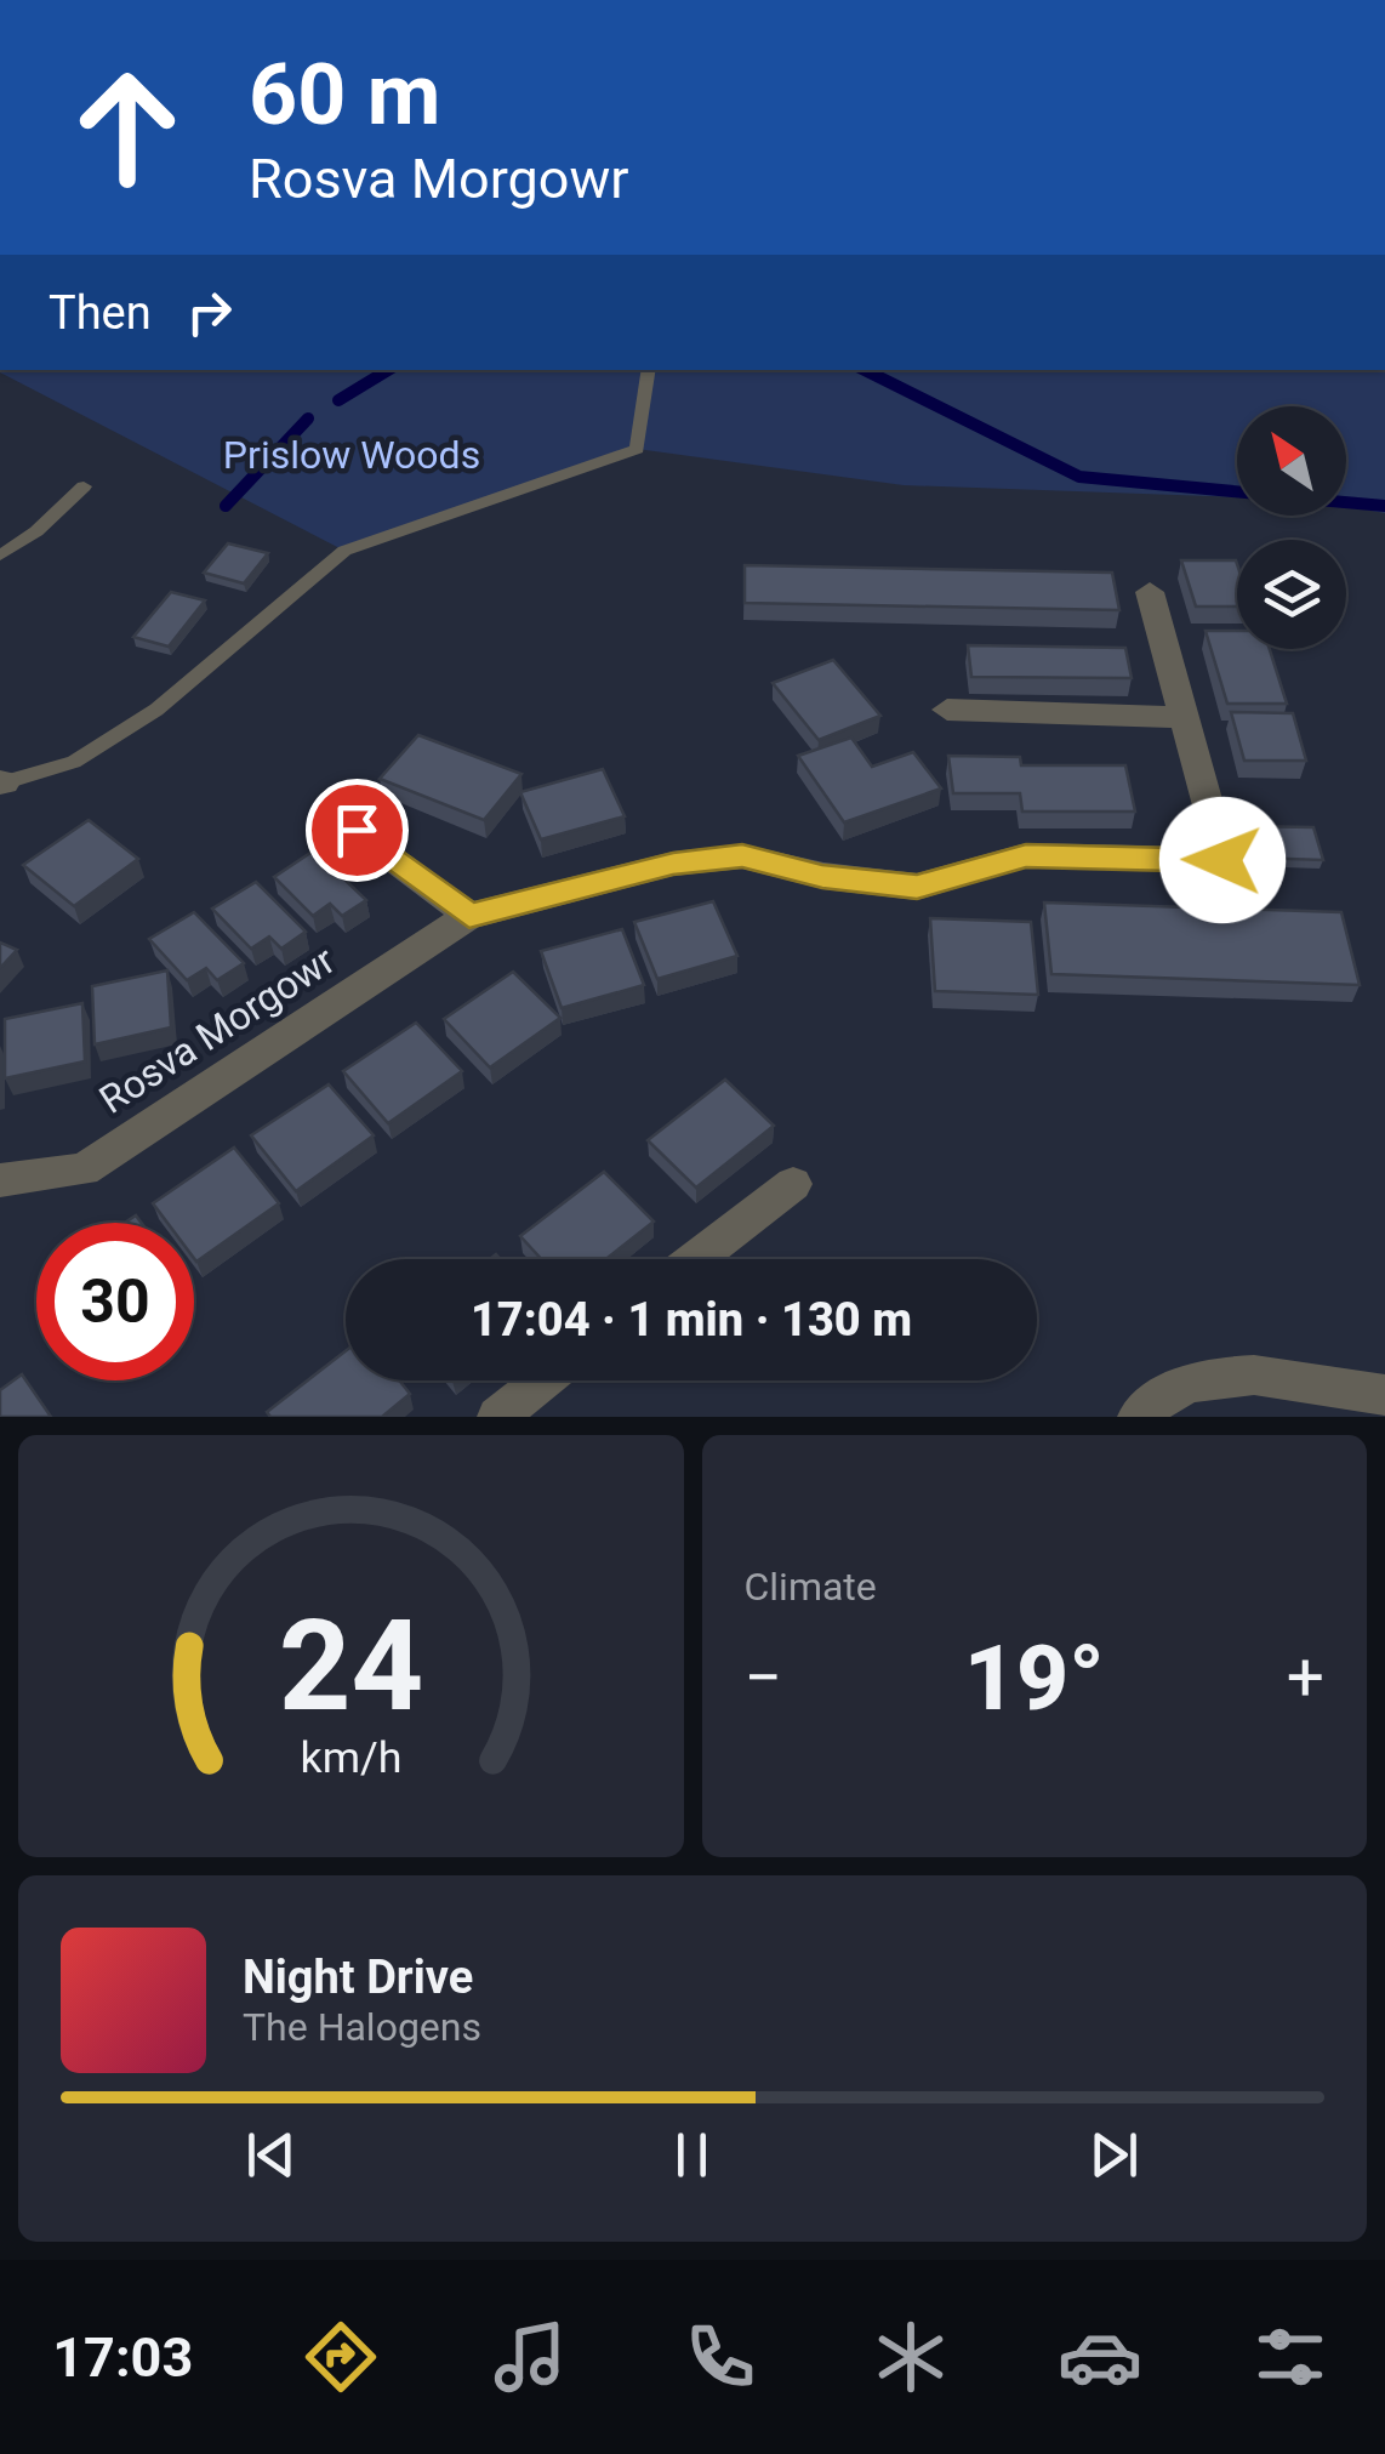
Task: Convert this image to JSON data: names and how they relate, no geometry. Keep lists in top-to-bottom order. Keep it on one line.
{"streets":{"street":["Rosva Morgowr"]},"parks":["Prislow Woods"],"north":"top left","page":{"turn":["60 m","Rosva Morgowr"],"then":"Then","limit":"30","trip":"17:04 · 1 min · 130 m","tile":"Climate","heat":["−","19°","+"],"song":["Night Drive","The Halogens"],"tabs":"17:03","gauge":["24","km/h"]}}
